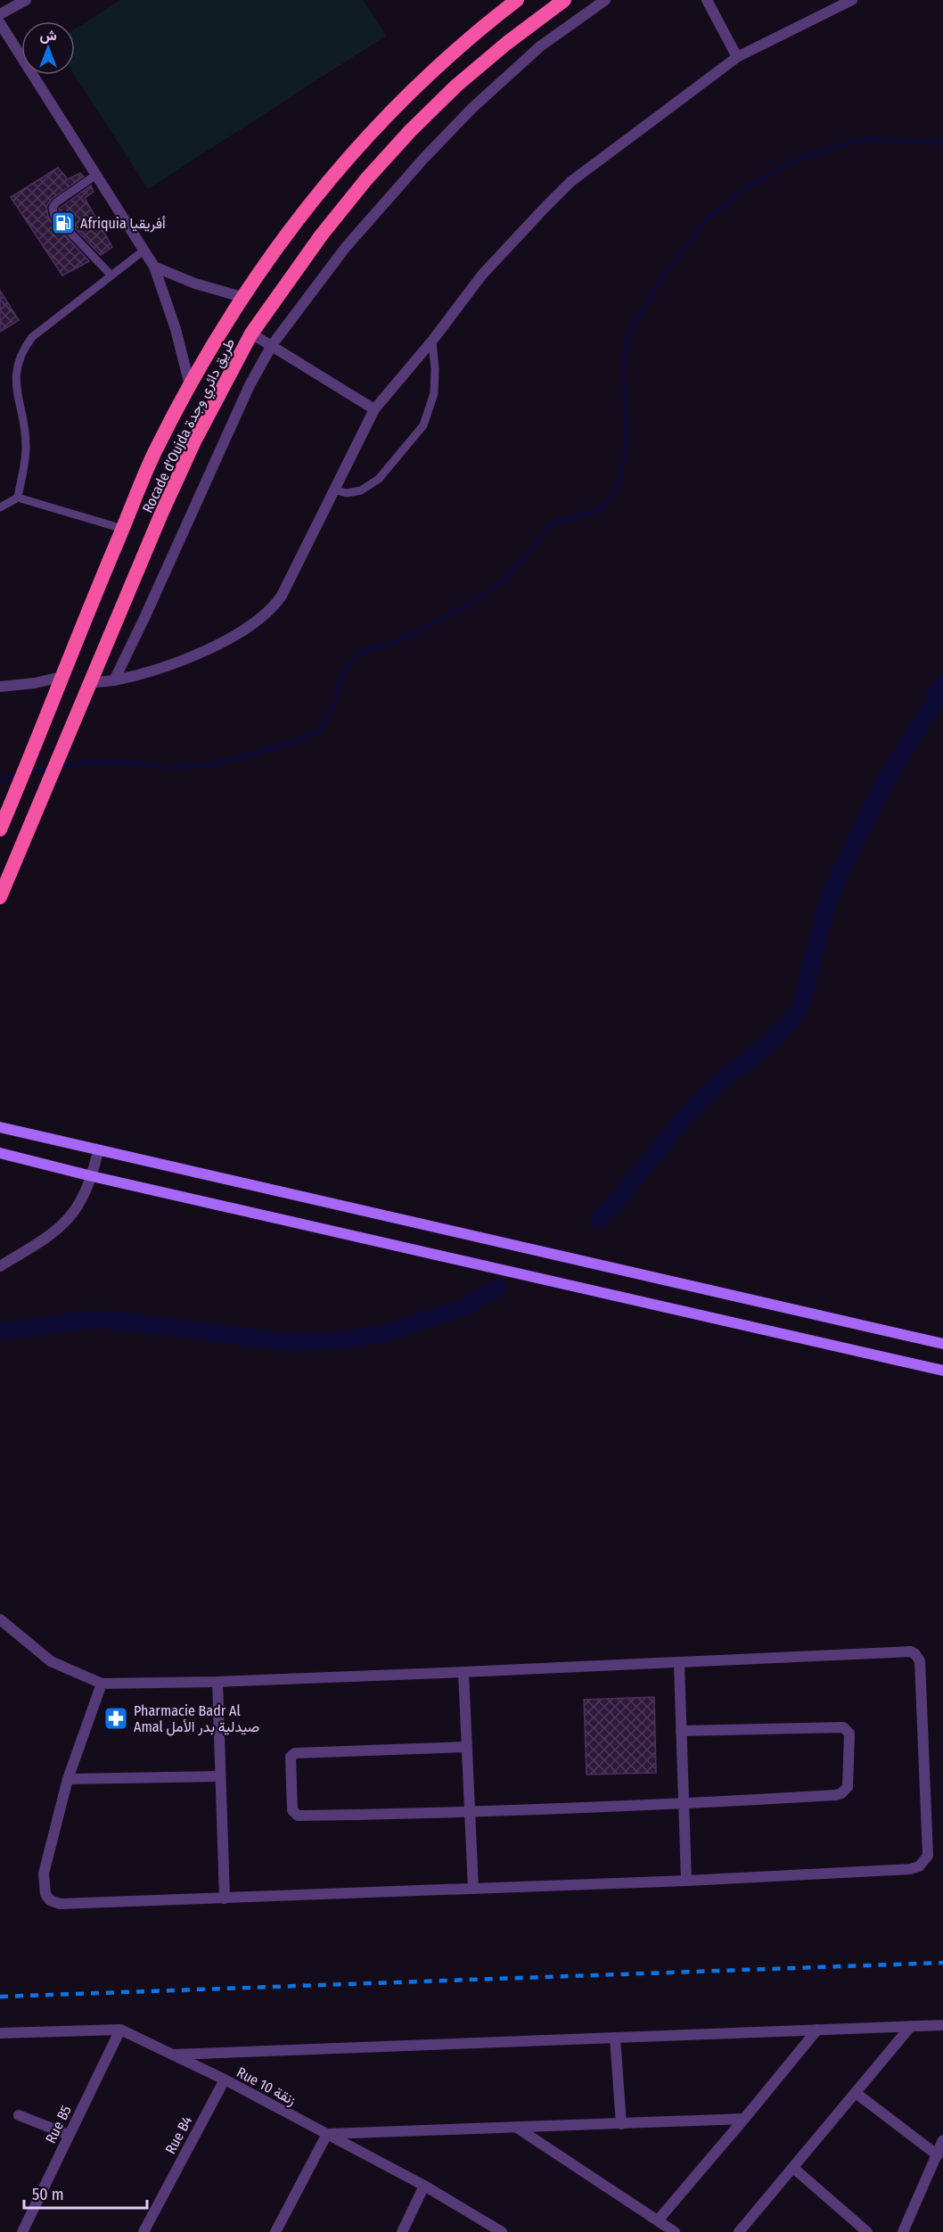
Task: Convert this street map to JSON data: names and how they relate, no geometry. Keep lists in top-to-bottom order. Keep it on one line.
{"streets":{"highway":["Rocade d'Oujda طريق دائري وجدة"],"street":["Rue 10 زنقة","Rue B5","Rue B4"]},"crossings":[["Rue 10 زنقة","Rue B5"],["Rue 10 زنقة","Rue B4"]],"places":{"fuel station":["Afriquia أفريقيا"],"pharmacy":["Pharmacie Badr Al Amal صيدلية بدر الأمل"]},"scale_bar":"50 m","north":"top"}
